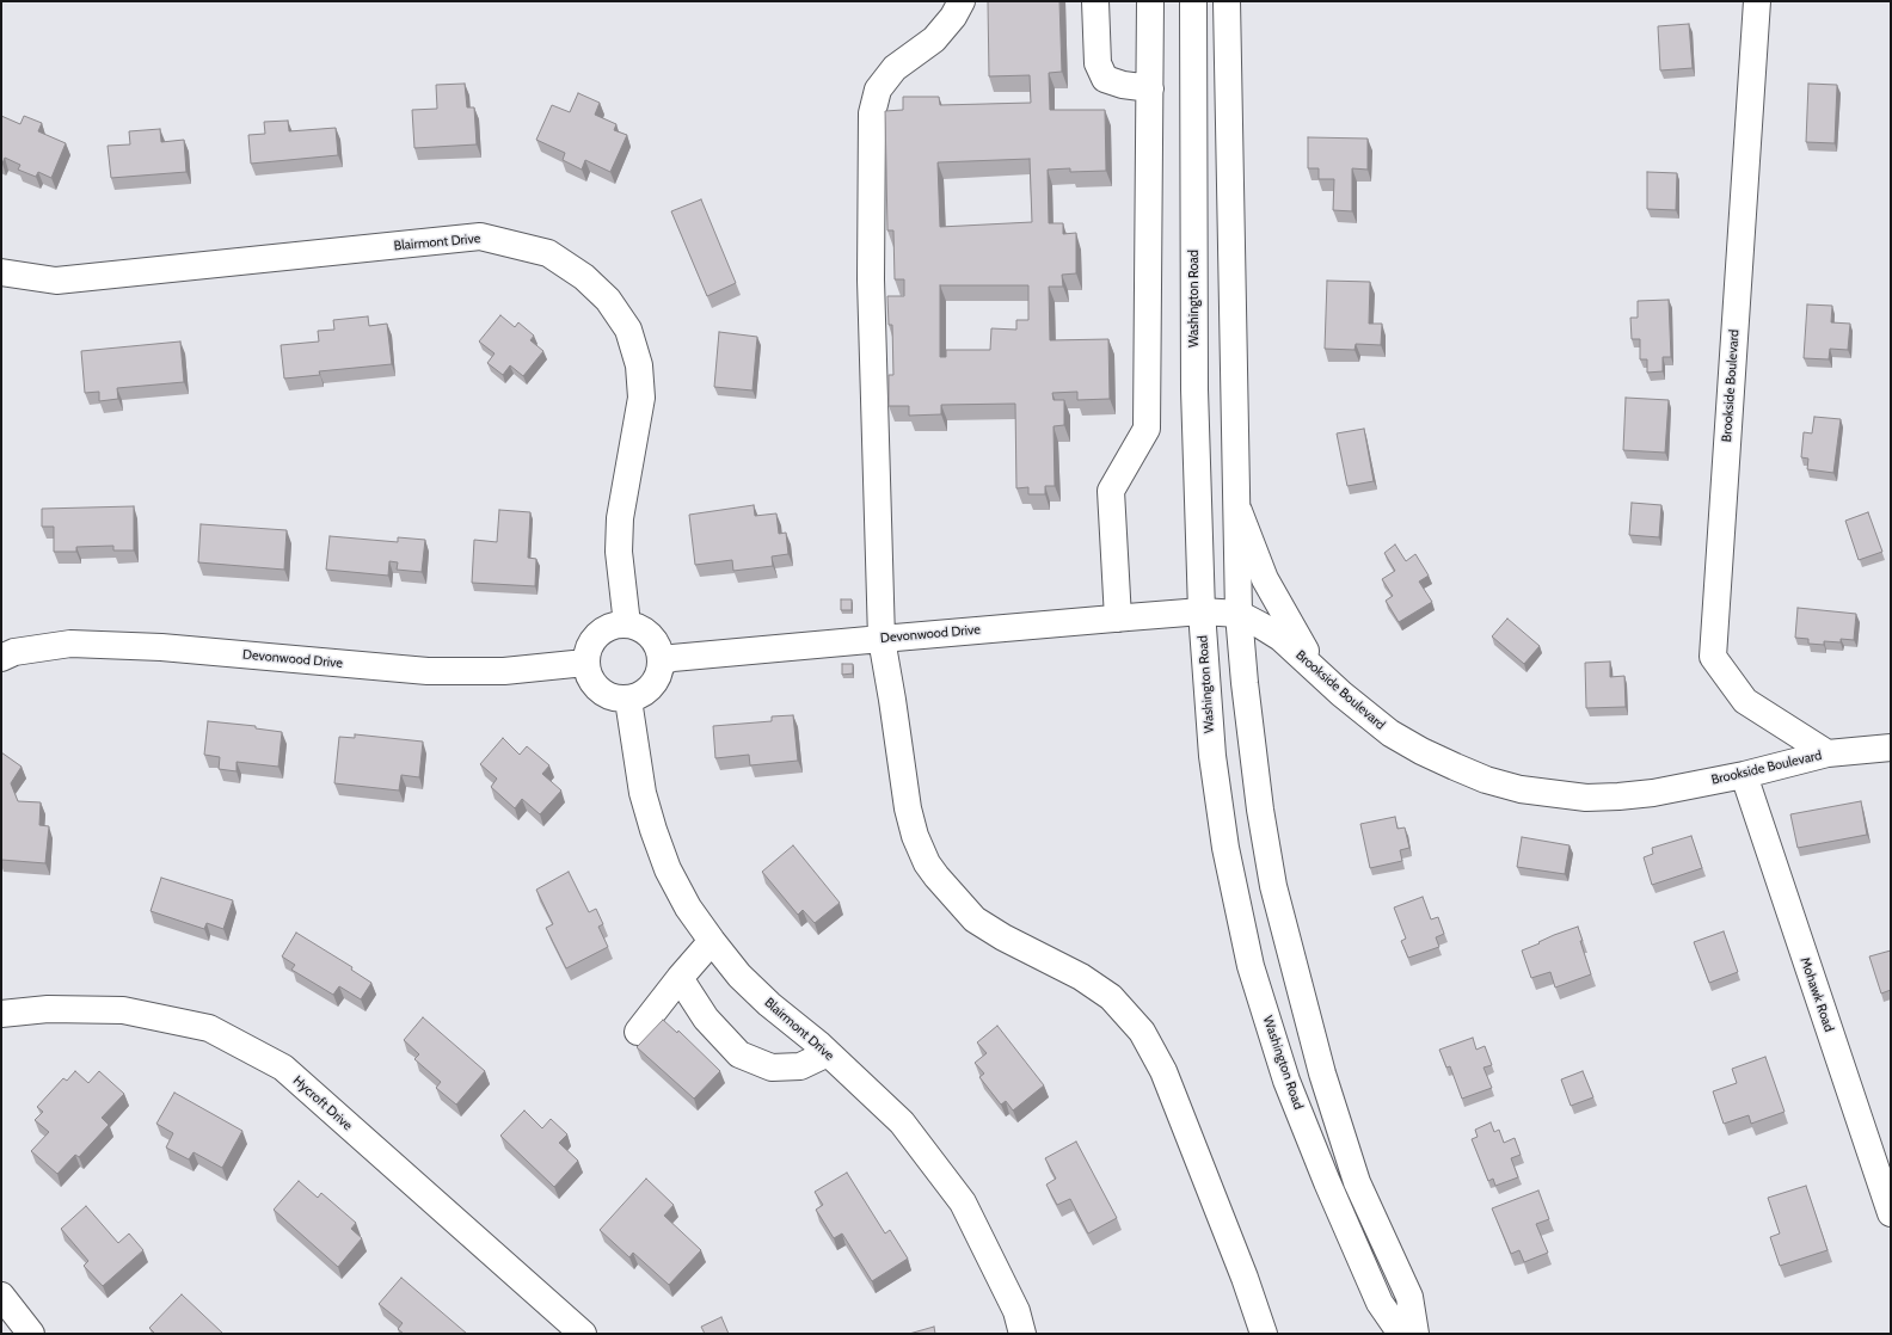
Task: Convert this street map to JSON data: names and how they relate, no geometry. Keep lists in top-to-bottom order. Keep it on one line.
{"streets":{"street":["Blairmont Drive","Washington Road","Brookside Boulevard","Devonwood Drive","Mohawk Road","Hycroft Drive"]},"crossings":[["Blairmont Drive","Devonwood Drive"],["Washington Road","Devonwood Drive"],["Brookside Boulevard","Devonwood Drive"],["Brookside Boulevard","Mohawk Road"]]}
